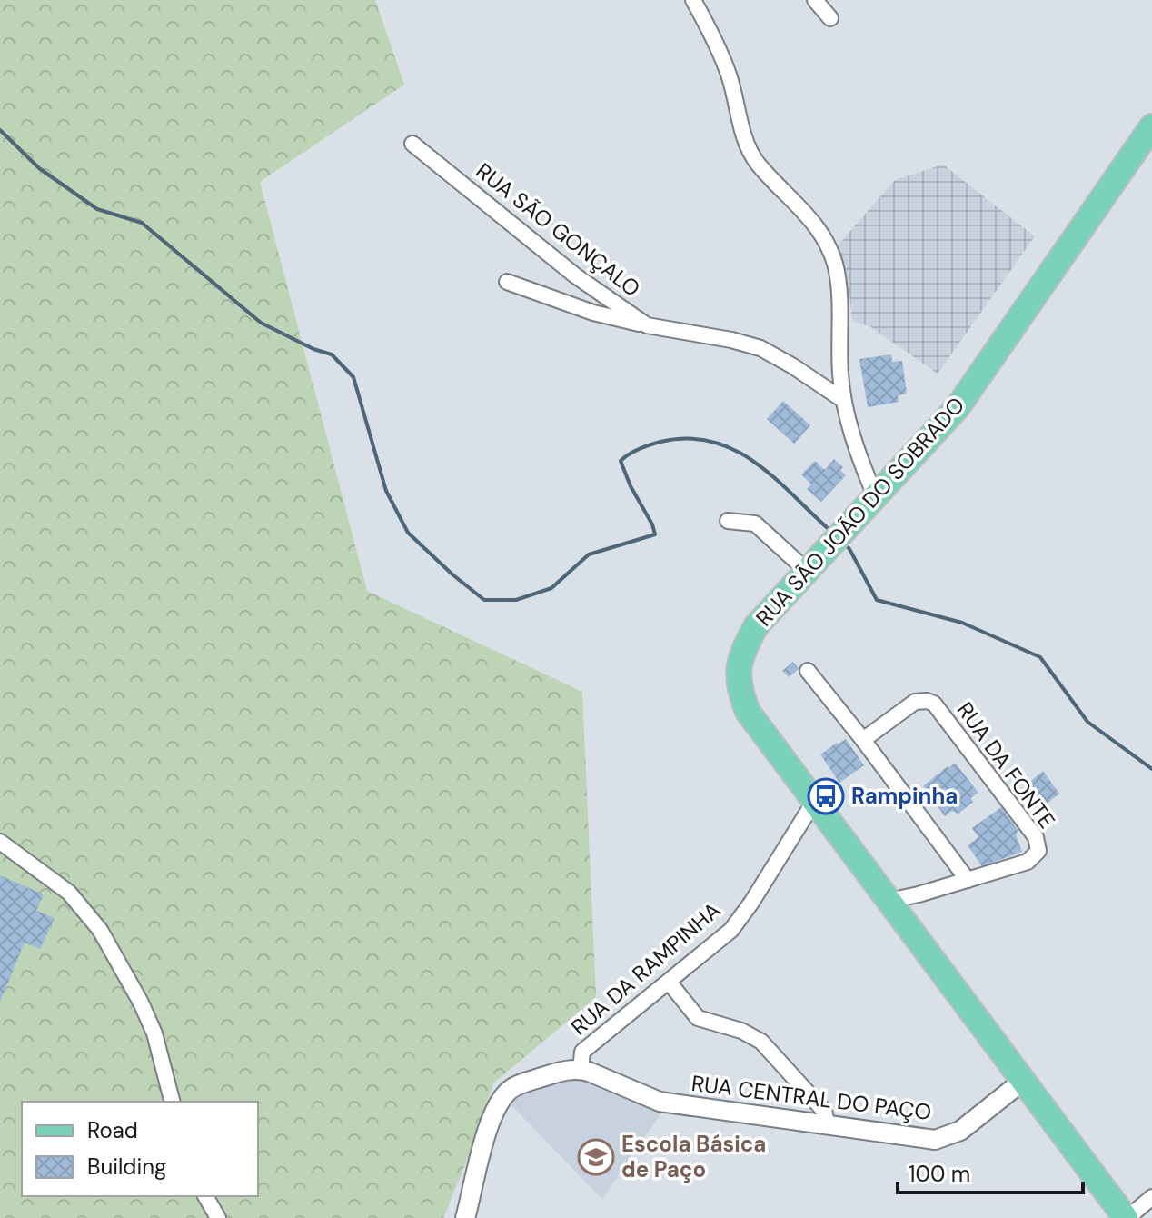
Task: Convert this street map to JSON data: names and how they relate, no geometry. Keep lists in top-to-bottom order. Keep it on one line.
{"streets":{"main road":["RUA SÃO JOÃO DO SOBRADO"],"street":["RUA SÃO GONÇALO","RUA DA FONTE","RUA DA RAMPINHA","RUA CENTRAL DO PAÇO"]},"crossings":[["RUA SÃO JOÃO DO SOBRADO","RUA DA FONTE"],["RUA SÃO JOÃO DO SOBRADO","RUA DA RAMPINHA"],["RUA SÃO JOÃO DO SOBRADO","RUA CENTRAL DO PAÇO"],["RUA DA RAMPINHA","RUA CENTRAL DO PAÇO"]],"places":{"bus stop":["Rampinha"],"school or university":["Escola Básica de Paço"]},"legend":["Road","Building"],"scale_bar":"100 m"}
